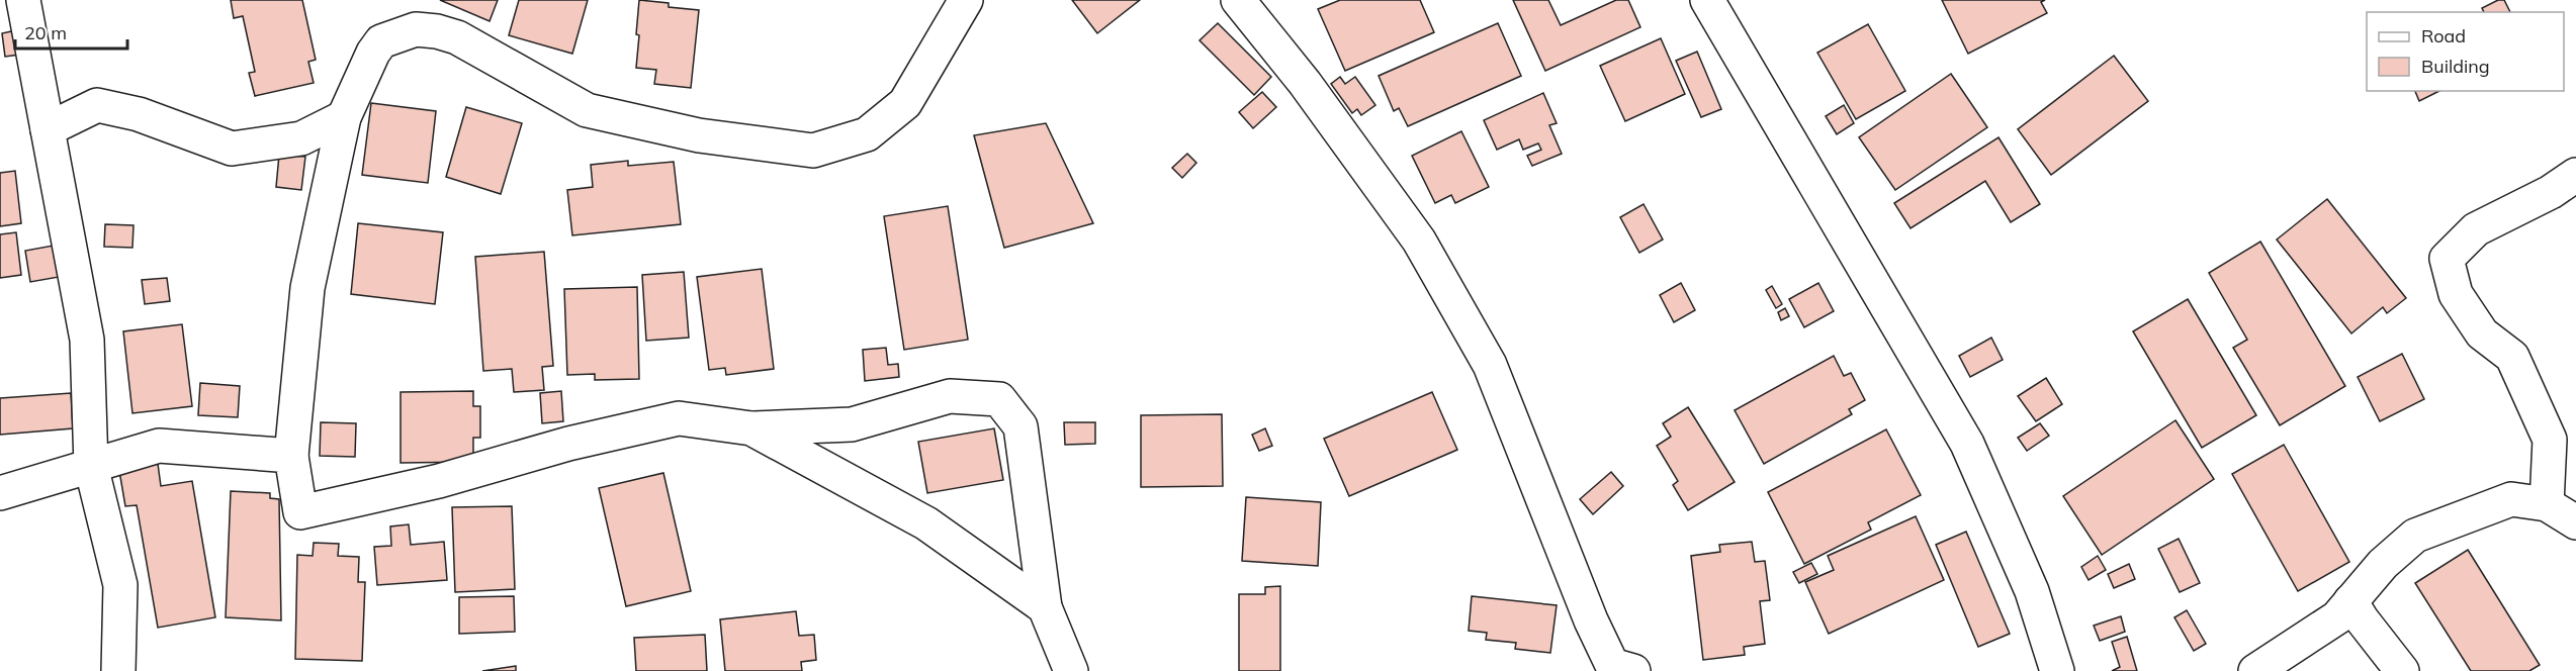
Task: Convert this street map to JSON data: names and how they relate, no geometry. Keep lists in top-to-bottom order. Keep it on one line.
{"legend":["Road","Building"],"scale_bar":"20 m"}
